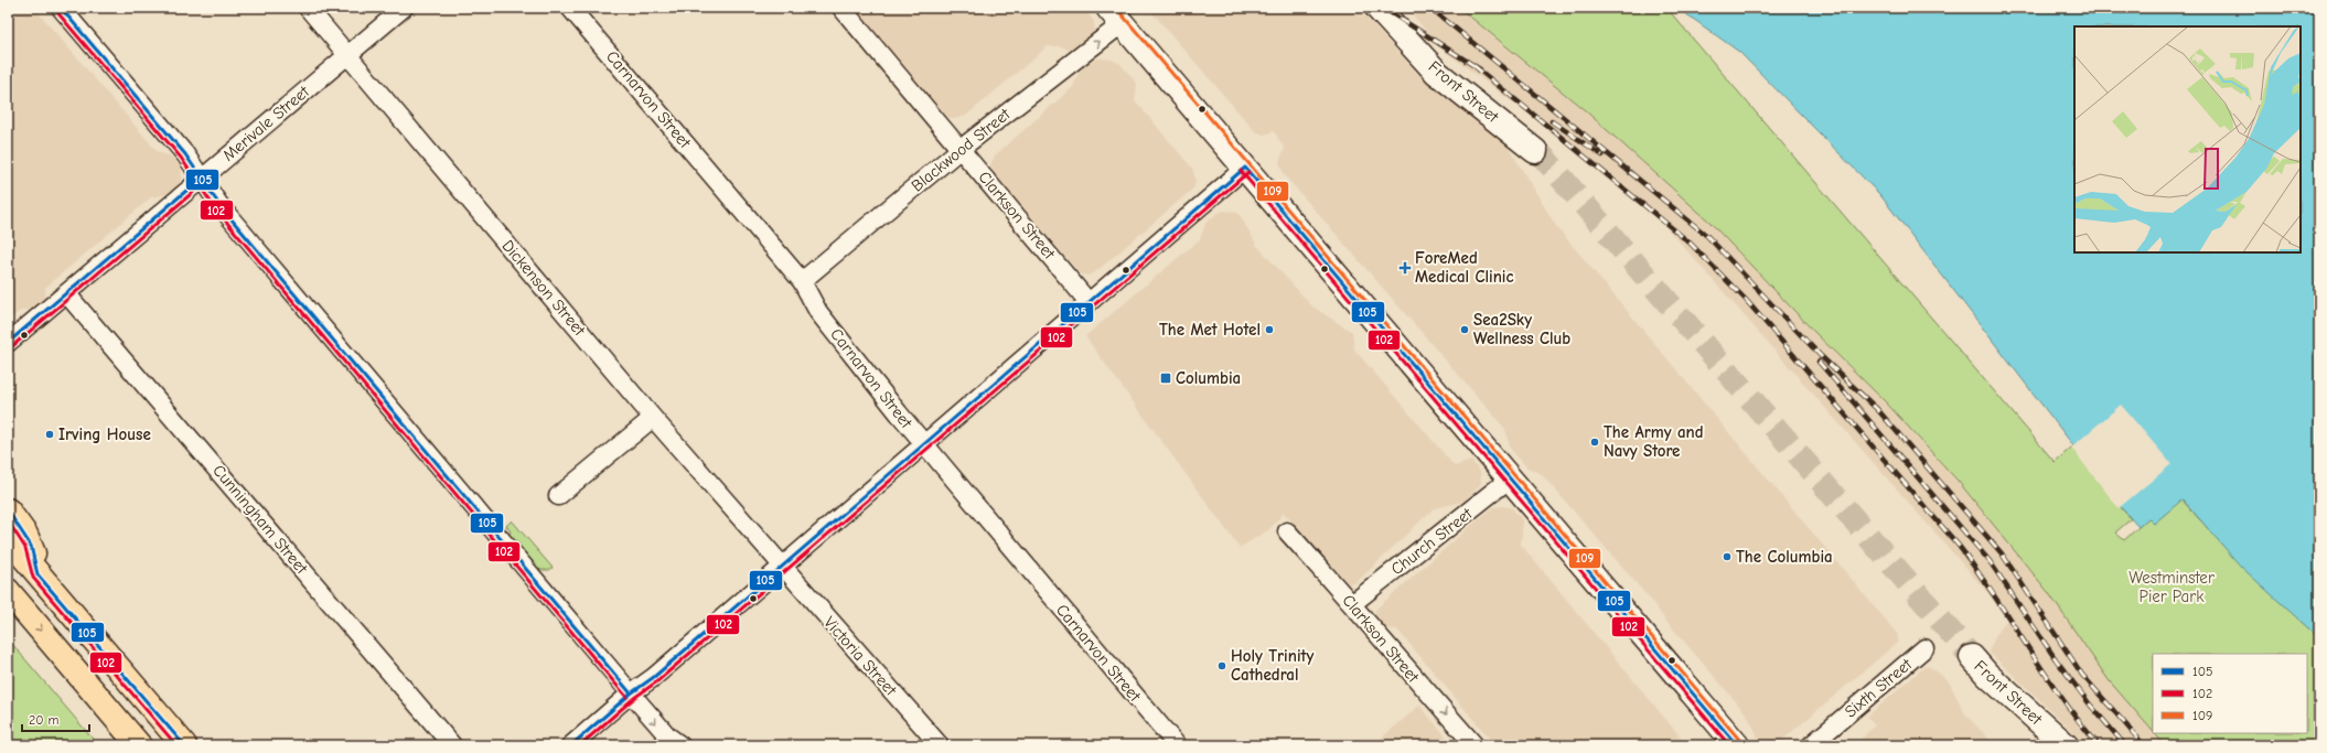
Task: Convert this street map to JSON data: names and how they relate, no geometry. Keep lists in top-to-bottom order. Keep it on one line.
{"streets":{"street":["Front Street","Carnarvon Street","Merivale Street","Blackwood Street","Clarkson Street","Dickenson Street","Cunningham Street","Church Street","Victoria Street","Sixth Street"]},"crossings":[["Carnarvon Street","Blackwood Street"],["Merivale Street","Dickenson Street"],["Merivale Street","Cunningham Street"],["Blackwood Street","Clarkson Street"],["Clarkson Street","Church Street"],["Dickenson Street","Victoria Street"]],"one_way":["Blackwood Street"],"parks":["Westminster Pier Park"],"places":{"health":["ForeMed Medical Clinic"],"other":["The Met Hotel","Sea2Sky Wellness Club","Irving House","The Army and Navy Store","The Columbia","Holy Trinity Cathedral"],"transit":["Columbia"]},"lines":["transit line 105","transit line 109","transit line 102"],"legend":["105","102","109"],"scale_bar":"20 m"}
